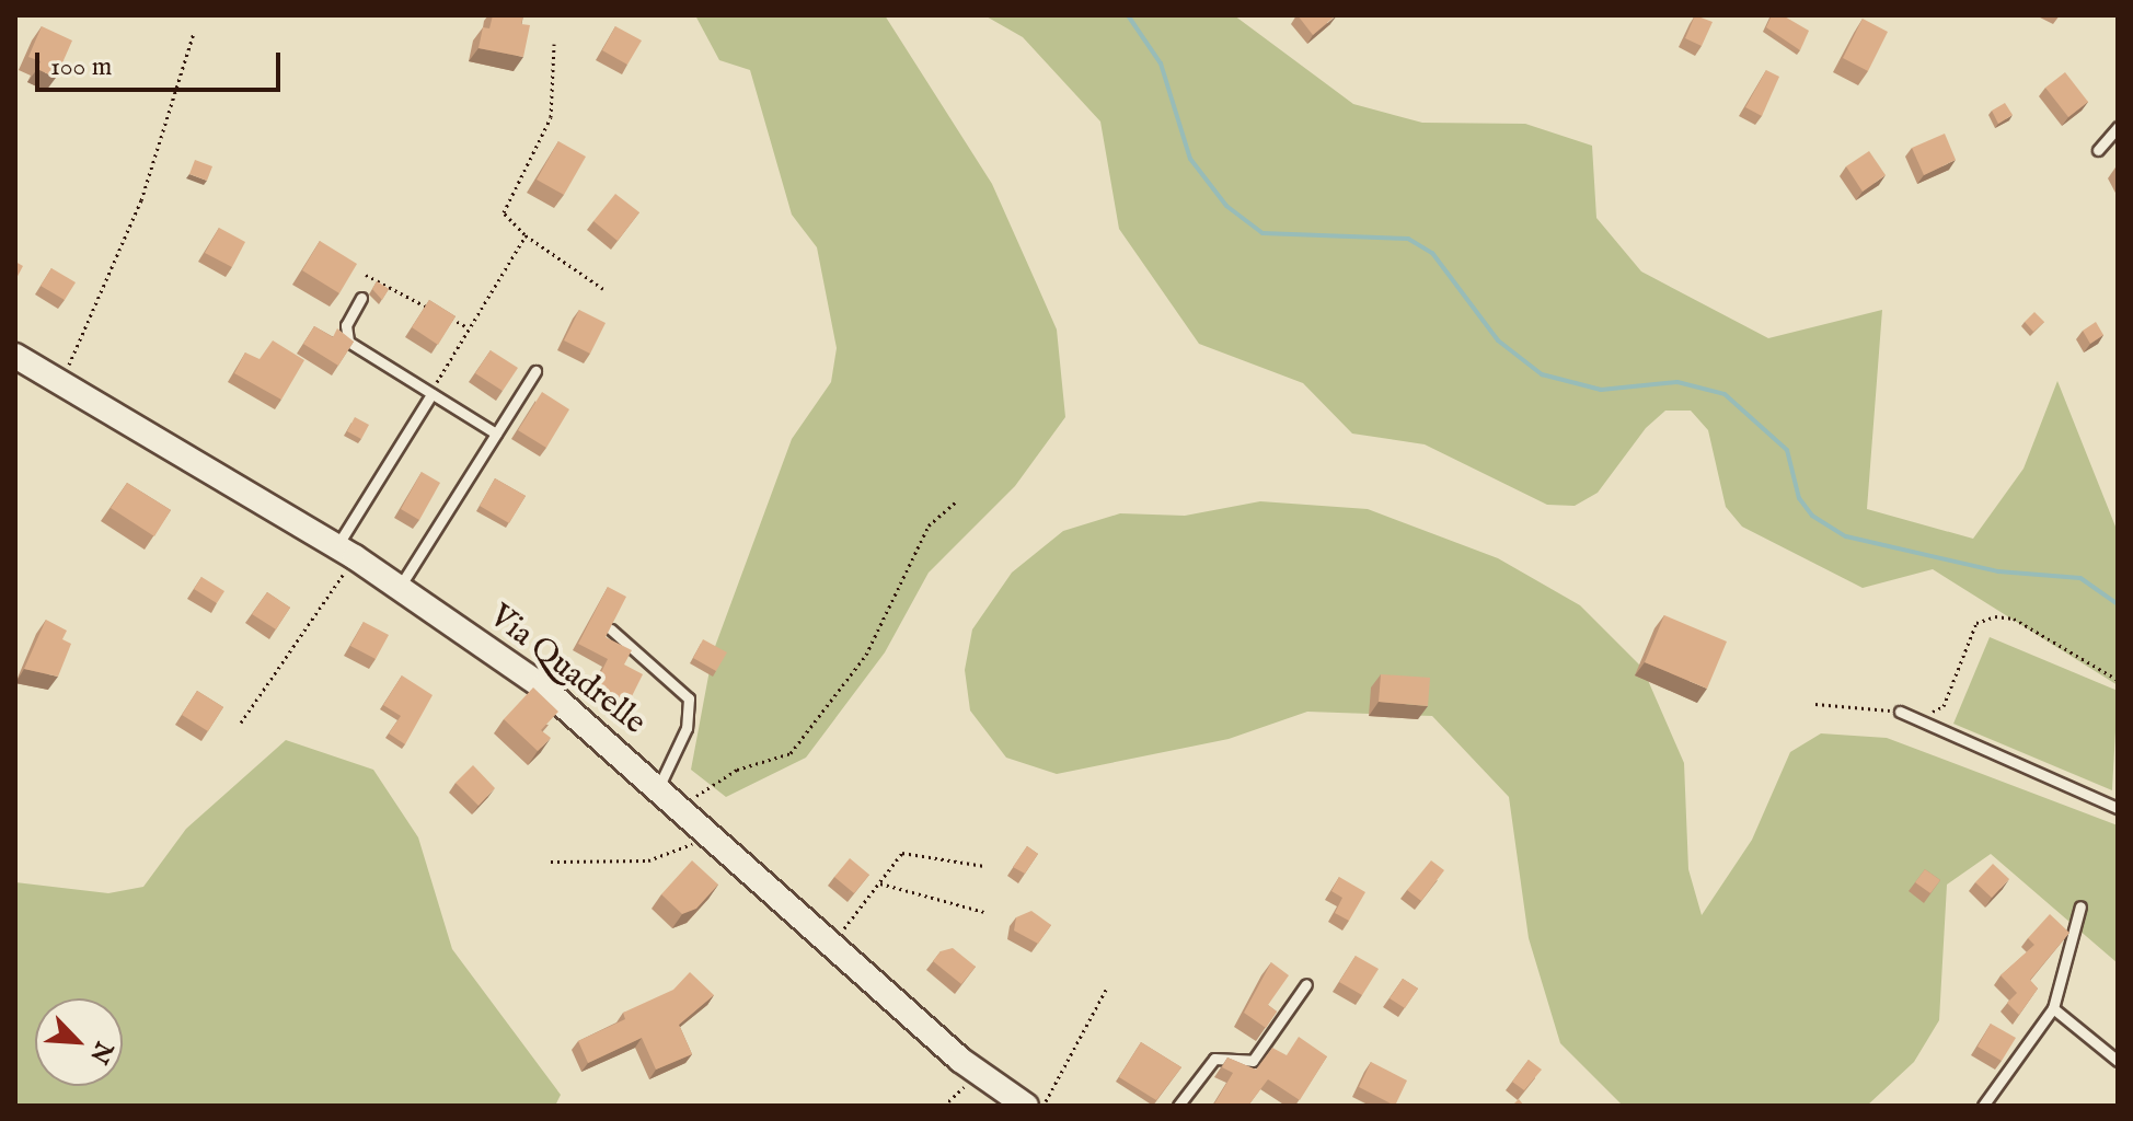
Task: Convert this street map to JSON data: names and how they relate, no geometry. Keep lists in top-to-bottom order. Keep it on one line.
{"streets":{"street":["Via Quadrelle"]},"scale_bar":"100 m","north":"bottom right"}
